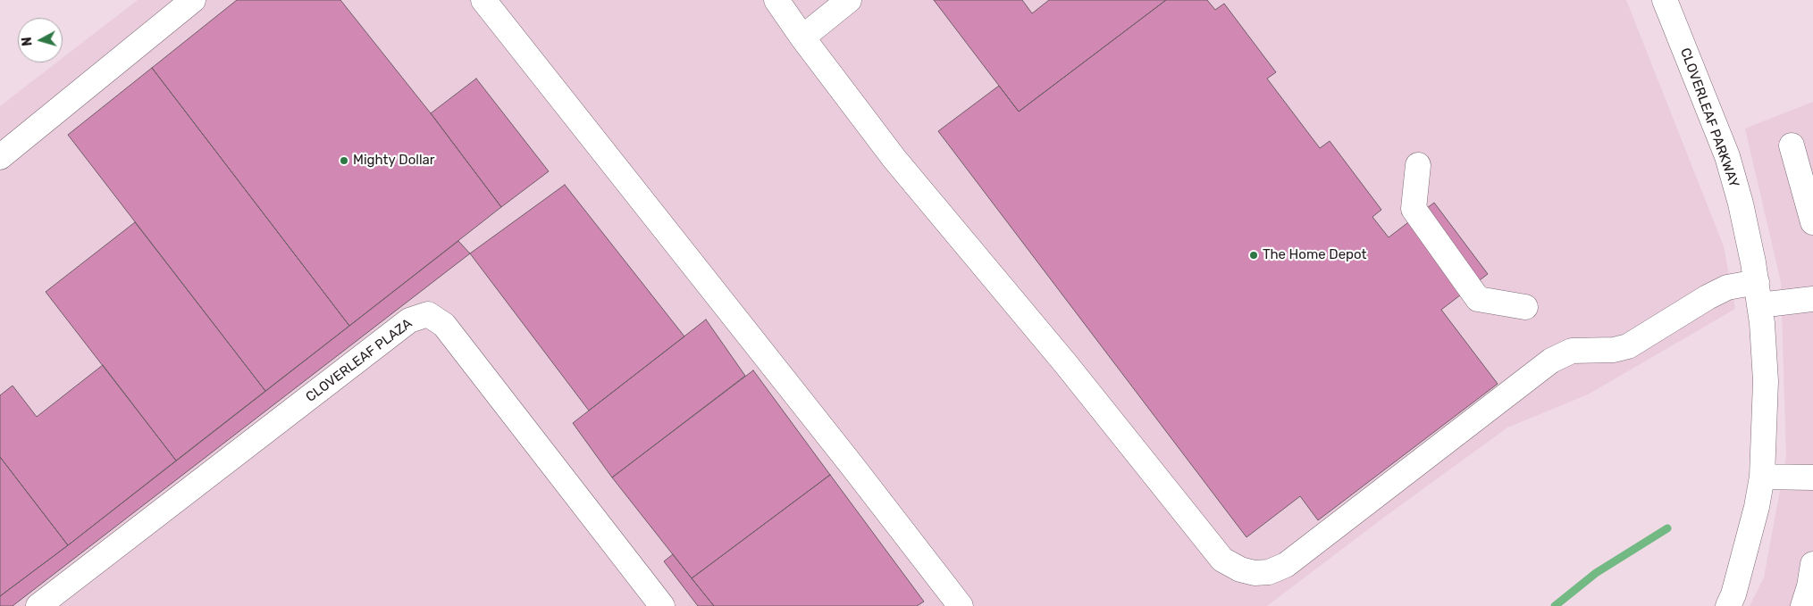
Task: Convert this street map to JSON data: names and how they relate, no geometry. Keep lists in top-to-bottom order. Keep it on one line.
{"streets":{"street":["CLOVERLEAF PARKWAY","CLOVERLEAF PLAZA"]},"places":["Mighty Dollar","The Home Depot"],"north":"left"}
